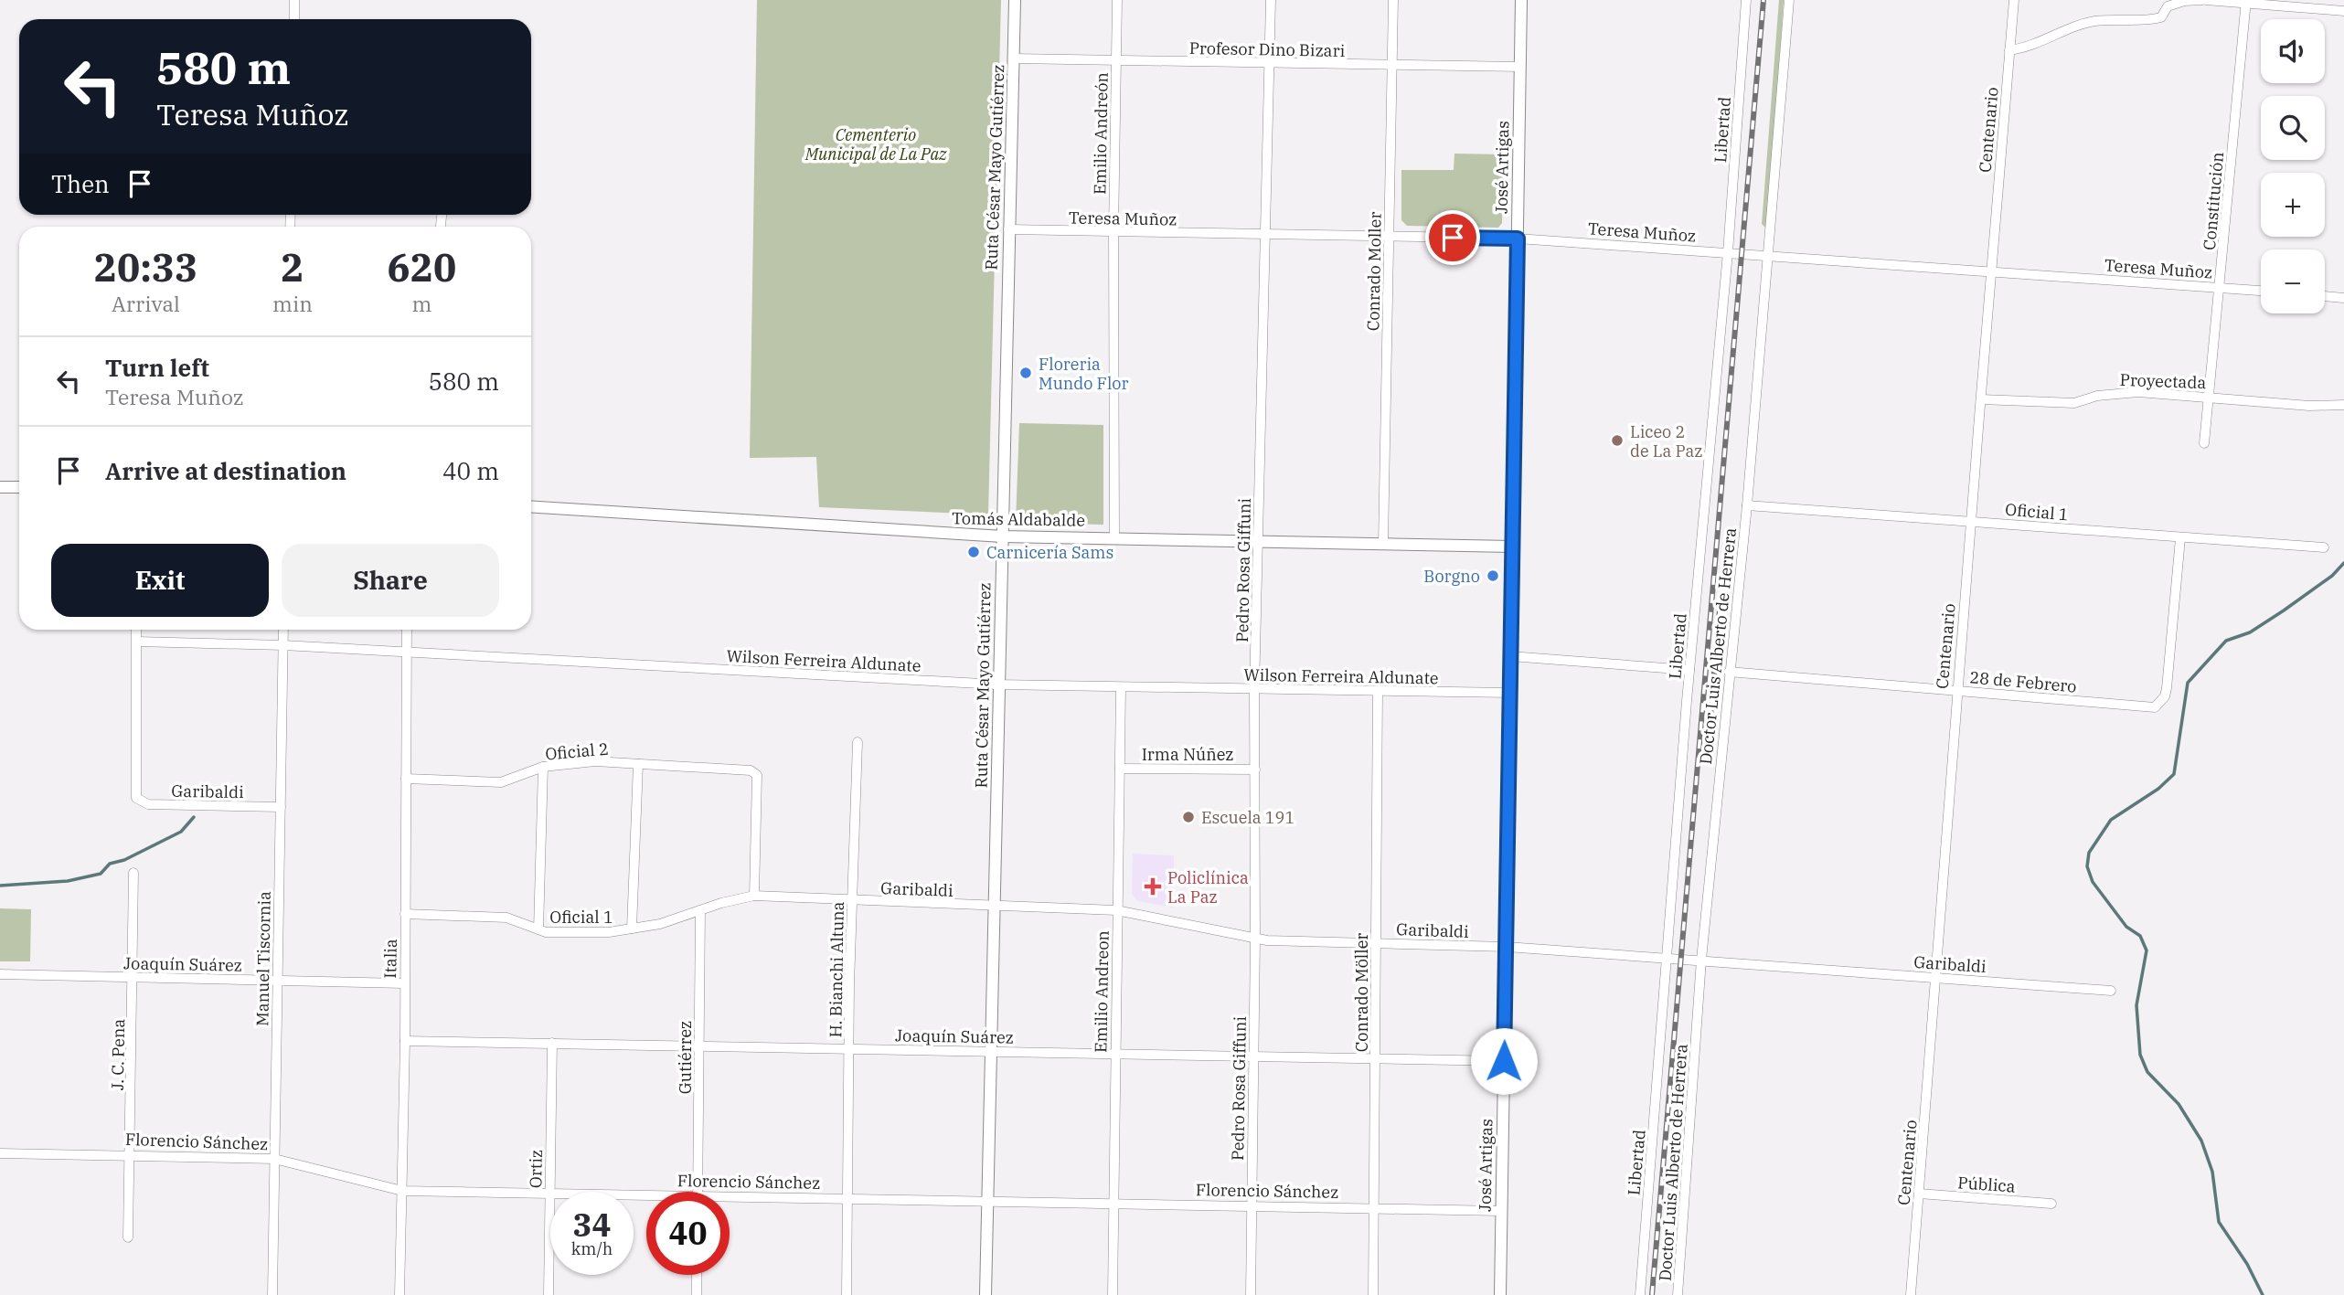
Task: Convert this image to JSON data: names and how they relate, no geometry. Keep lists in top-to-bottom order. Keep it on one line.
{"streets":{"street":["Profesor Dino Bizari","Libertad","Centenario","Emilio Andreón","Ruta César Mayo Gutiérrez","José Artigas","Constitución","Teresa Muñoz","Conrado Moller","Proyectada","Oficial 1","Tomás Aldabalde","Pedro Rosa Giffuni","Doctor Luis Alberto de Herrera","Wilson Ferreira Aldunate","28 de Febrero","Oficial 2","Irma Núñez","Garibaldi","Manuel Tiscornia","Italia","Joaquín Suárez","H. Bianchi Altuna","Emilio Andreon","Conrado Möller","J. C. Pena","Gutiérrez","Florencio Sánchez","Ortiz","Pública"]},"crossings":[["Profesor Dino Bizari","Emilio Andreón"],["Profesor Dino Bizari","Ruta César Mayo Gutiérrez"],["Profesor Dino Bizari","José Artigas"],["Profesor Dino Bizari","Conrado Moller"],["Profesor Dino Bizari","Pedro Rosa Giffuni"],["Libertad","Teresa Muñoz"],["Libertad","Garibaldi"],["Centenario","Teresa Muñoz"],["Centenario","Proyectada"],["Centenario","Oficial 1"],["Centenario","28 de Febrero"],["Centenario","Garibaldi"],["Centenario","Pública"],["Emilio Andreón","Teresa Muñoz"],["Emilio Andreón","Tomás Aldabalde"],["Ruta César Mayo Gutiérrez","Teresa Muñoz"],["Ruta César Mayo Gutiérrez","Tomás Aldabalde"],["Ruta César Mayo Gutiérrez","Wilson Ferreira Aldunate"],["Ruta César Mayo Gutiérrez","Garibaldi"],["Ruta César Mayo Gutiérrez","Joaquín Suárez"],["Ruta César Mayo Gutiérrez","Florencio Sánchez"],["José Artigas","Teresa Muñoz"],["José Artigas","Tomás Aldabalde"],["José Artigas","Wilson Ferreira Aldunate"],["José Artigas","Garibaldi"],["José Artigas","Joaquín Suárez"],["José Artigas","Florencio Sánchez"],["Constitución","Teresa Muñoz"],["Constitución","Proyectada"],["Teresa Muñoz","Conrado Moller"],["Teresa Muñoz","Pedro Rosa Giffuni"],["Teresa Muñoz","Doctor Luis Alberto de Herrera"],["Conrado Moller","Tomás Aldabalde"],["Oficial 1","Doctor Luis Alberto de Herrera"],["Oficial 1","28 de Febrero"],["Oficial 1","Oficial 2"],["Oficial 1","Garibaldi"],["Oficial 1","Italia"],["Oficial 1","Gutiérrez"],["Tomás Aldabalde","Pedro Rosa Giffuni"],["Pedro Rosa Giffuni","Wilson Ferreira Aldunate"],["Pedro Rosa Giffuni","Irma Núñez"],["Pedro Rosa Giffuni","Garibaldi"],["Pedro Rosa Giffuni","Joaquín Suárez"],["Pedro Rosa Giffuni","Florencio Sánchez"],["Doctor Luis Alberto de Herrera","28 de Febrero"],["Doctor Luis Alberto de Herrera","Garibaldi"],["Wilson Ferreira Aldunate","Garibaldi"],["Wilson Ferreira Aldunate","Manuel Tiscornia"],["Wilson Ferreira Aldunate","Italia"],["Wilson Ferreira Aldunate","Emilio Andreon"],["Wilson Ferreira Aldunate","Conrado Möller"],["Oficial 2","Garibaldi"],["Oficial 2","Italia"],["Irma Núñez","Emilio Andreon"],["Garibaldi","Manuel Tiscornia"],["Garibaldi","H. Bianchi Altuna"],["Garibaldi","Emilio Andreon"],["Garibaldi","Conrado Möller"],["Manuel Tiscornia","Joaquín Suárez"],["Manuel Tiscornia","Florencio Sánchez"],["Italia","Joaquín Suárez"],["Italia","Florencio Sánchez"],["Joaquín Suárez","H. Bianchi Altuna"],["Joaquín Suárez","Emilio Andreon"],["Joaquín Suárez","Conrado Möller"],["Joaquín Suárez","J. C. Pena"],["Joaquín Suárez","Gutiérrez"],["Joaquín Suárez","Ortiz"],["H. Bianchi Altuna","Florencio Sánchez"],["Emilio Andreon","Florencio Sánchez"],["Conrado Möller","Florencio Sánchez"],["J. C. Pena","Florencio Sánchez"],["Florencio Sánchez","Ortiz"]],"parks":["Cementerio Municipal de La Paz"],"places":{"other":["Floreria Mundo Flor","Liceo 2 de La Paz","Carnicería Sams","Borgno","Escuela 191"],"health":["Policlínica La Paz"]},"page":{"map_buttons":["+","−"],"turn":["580 m","Teresa Muñoz"],"then":"Then","eta":["20:33","Arrival","2","min","620","m"],"list":[{"name":"Turn left","note":"Teresa Muñoz","value":"580 m"},{"name":"Arrive at destination","value":"40 m"}],"buttons":["Exit","Share"],"speed":"34 km/h","limit":"40"}}
